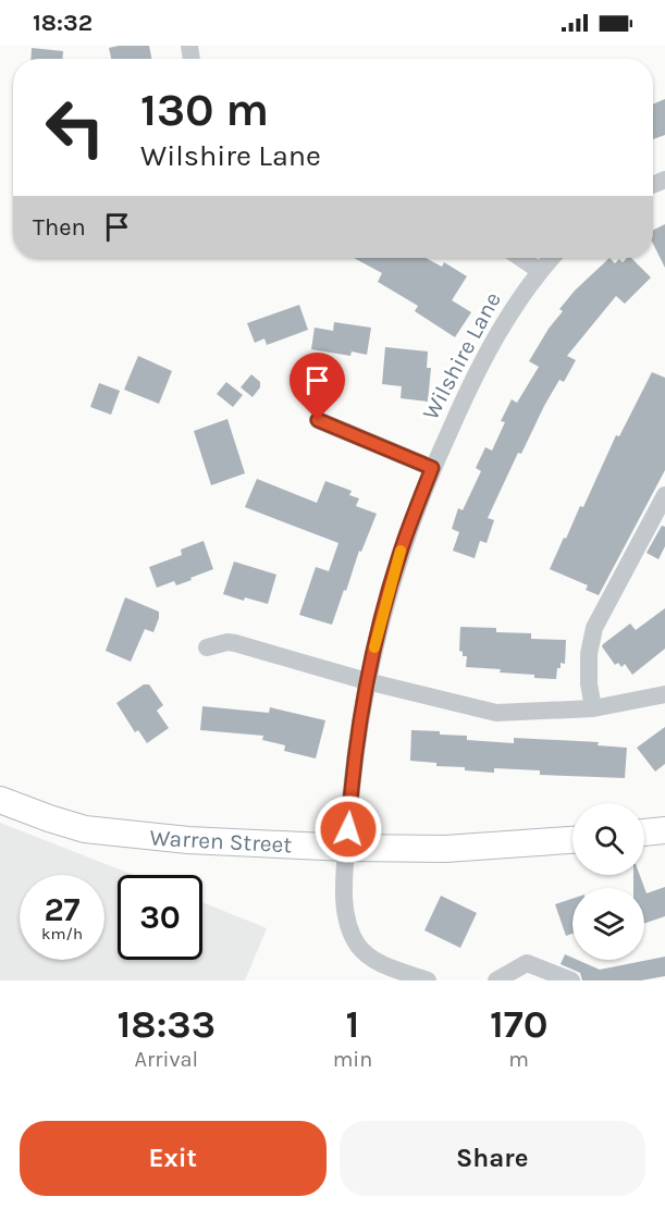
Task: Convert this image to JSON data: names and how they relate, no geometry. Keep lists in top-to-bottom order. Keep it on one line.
{"streets":{"street":["Wilshire Lane","Warren Street"]},"crossings":[["Wilshire Lane","Warren Street"]],"page":{"status":"18:32","turn":["130 m","Wilshire Lane"],"then":"Then","speed":"27 km/h","limit":"30","eta":["18:33","Arrival","1","min","170","m"],"buttons":["Exit","Share"]}}
